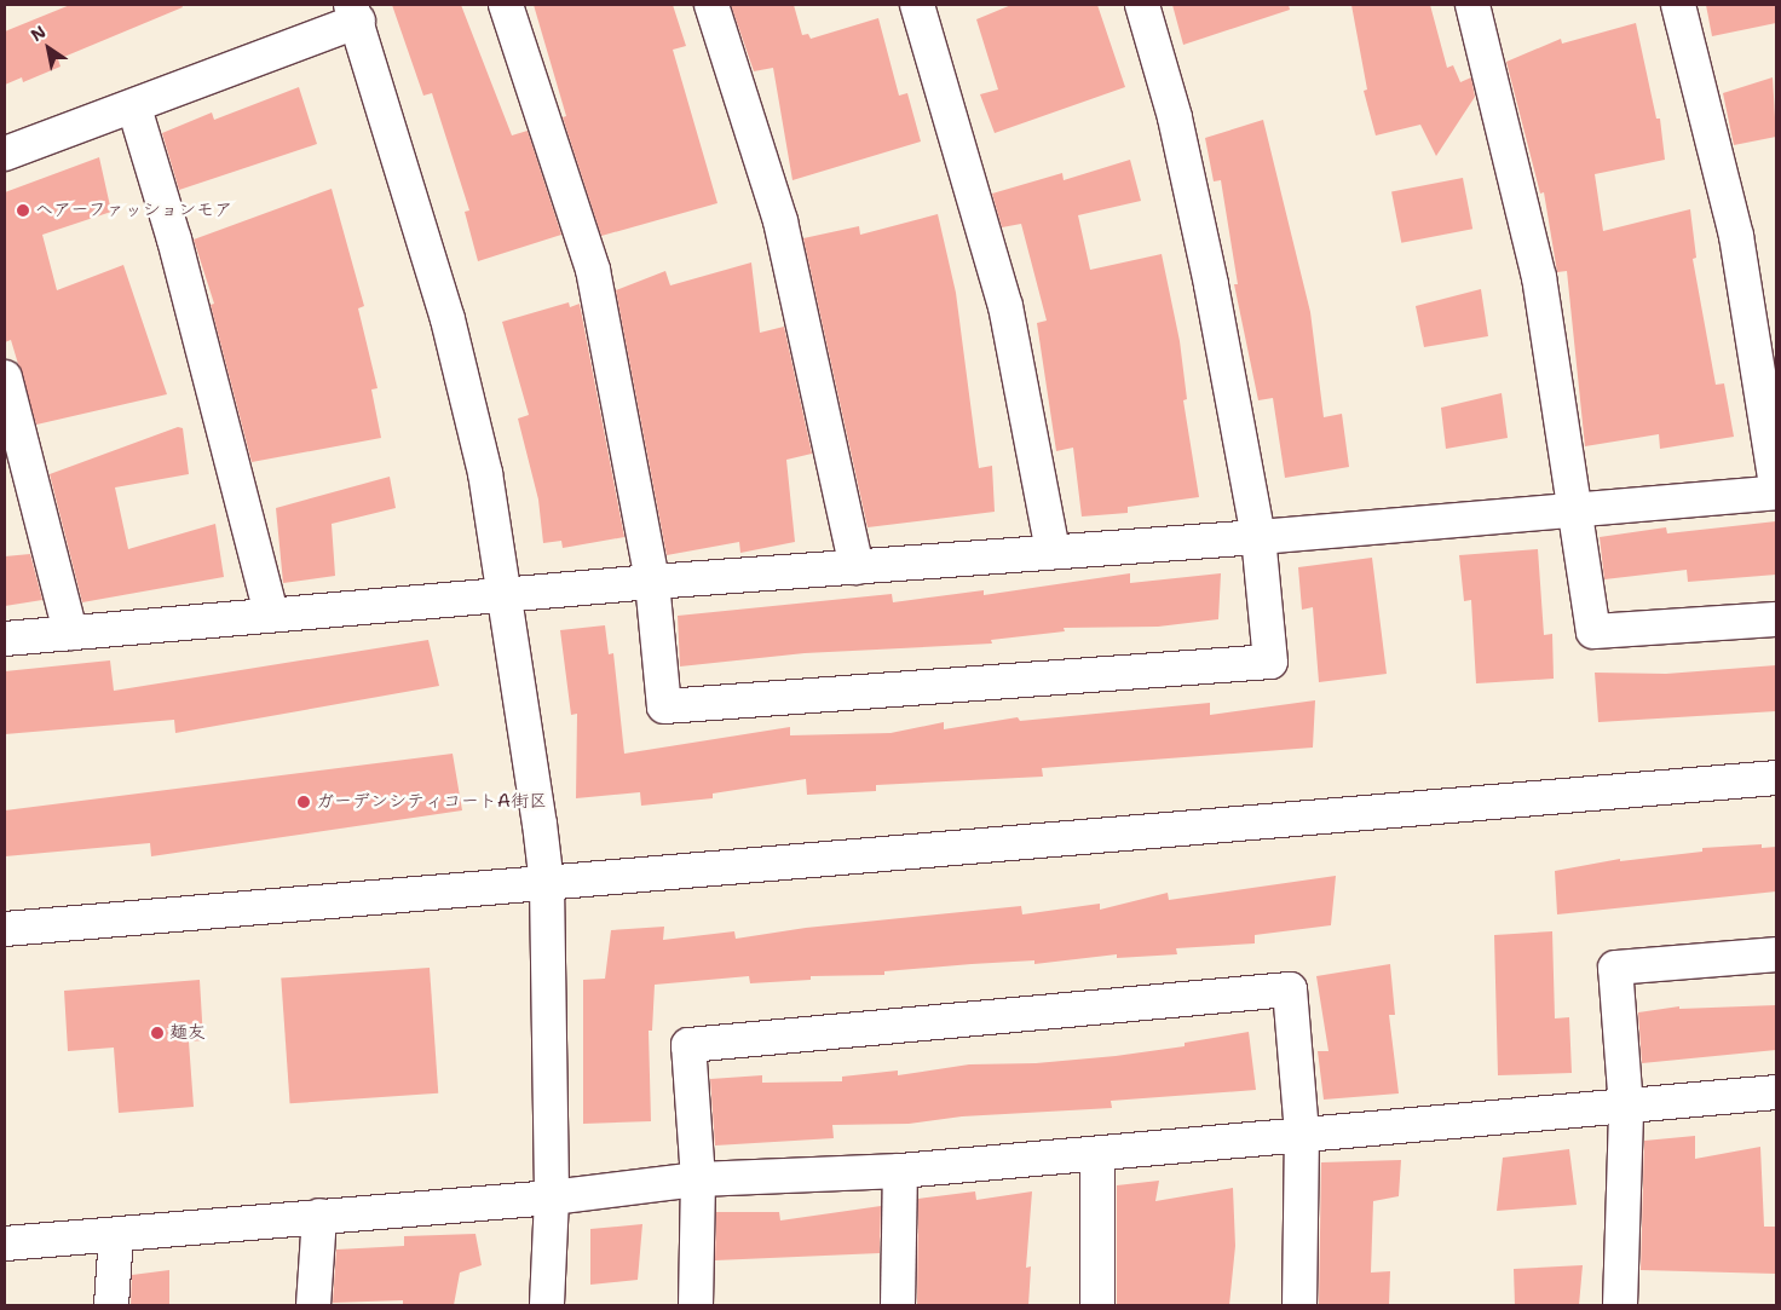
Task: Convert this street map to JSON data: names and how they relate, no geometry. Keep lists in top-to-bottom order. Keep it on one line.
{"places":["ヘアーファッションモア","ガーデンシティコートA街区","麺友"],"north":"top left"}
